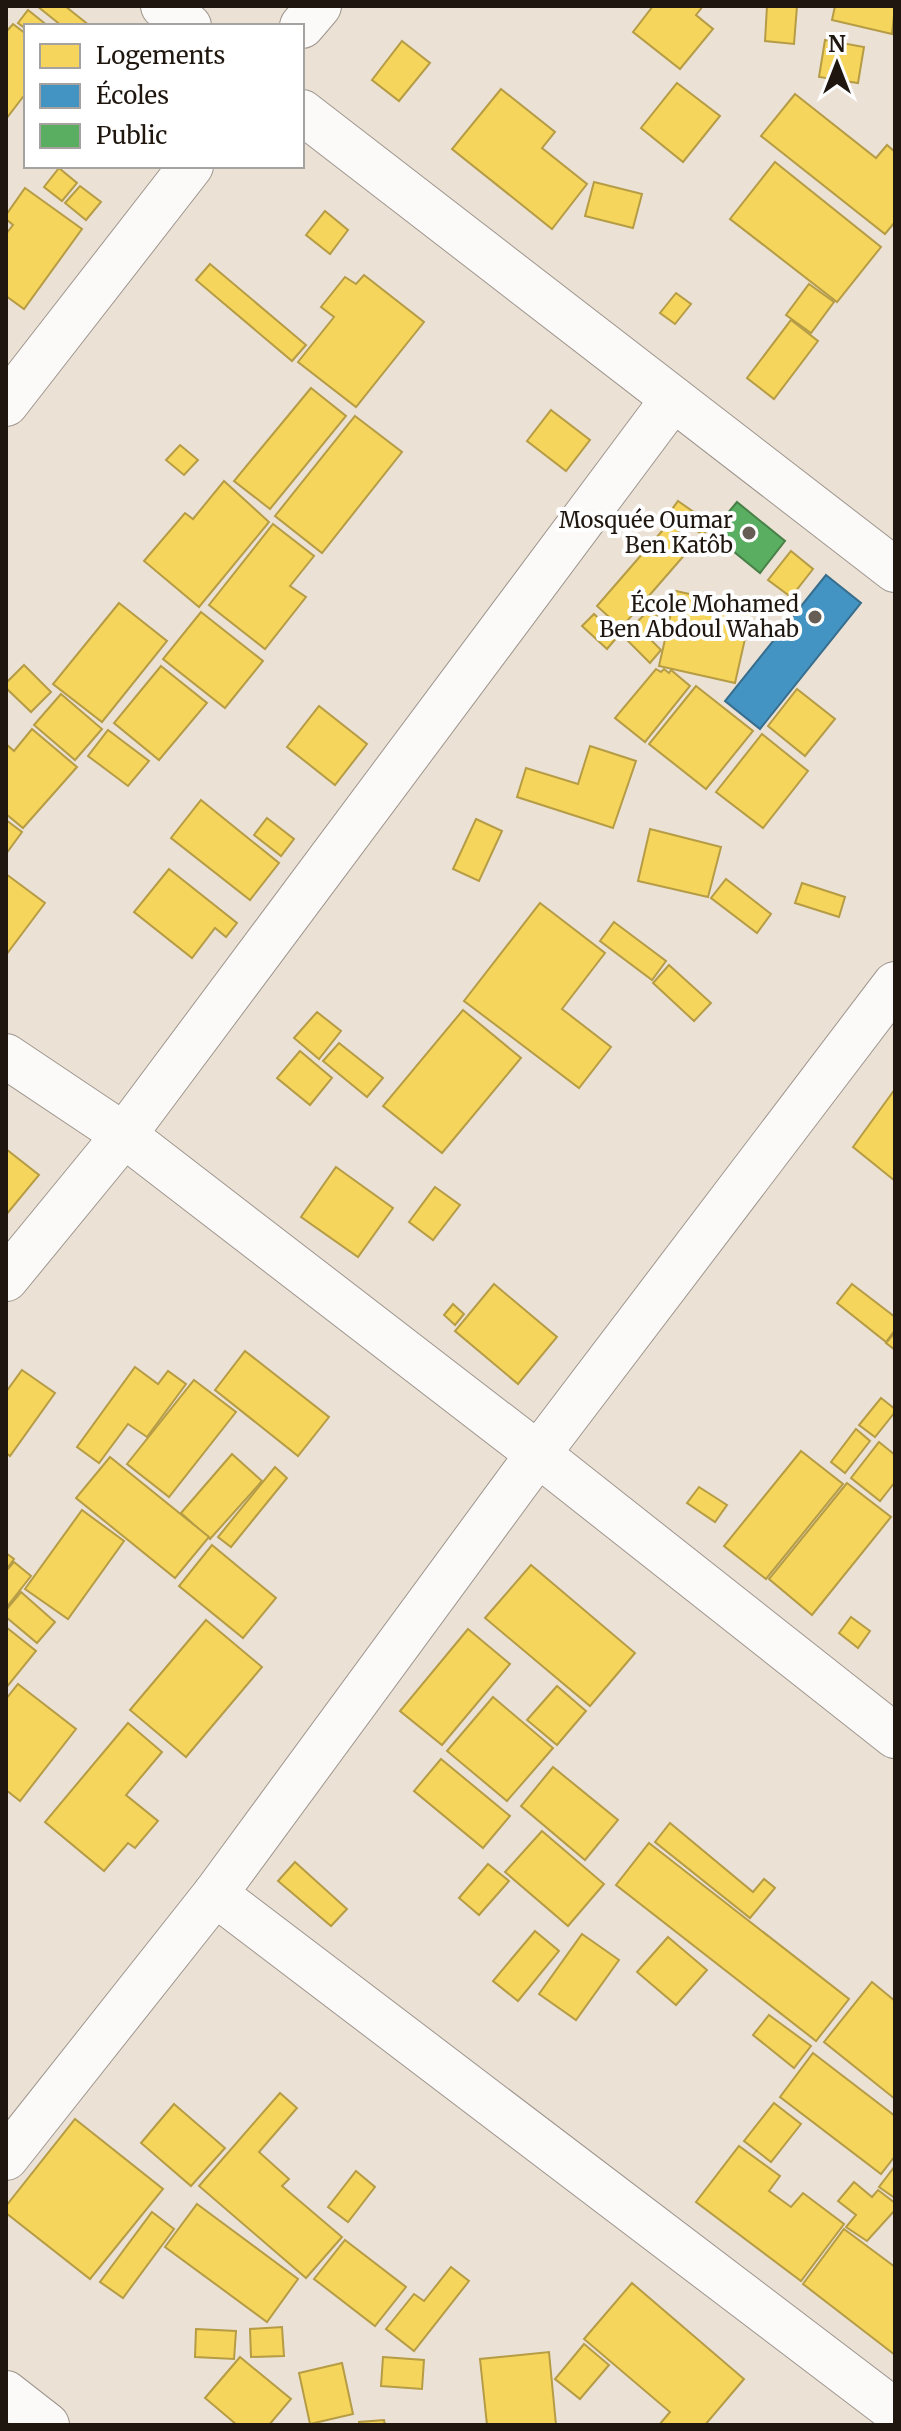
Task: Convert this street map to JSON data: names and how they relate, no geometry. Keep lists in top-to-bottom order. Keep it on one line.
{"places":["Mosquée Oumar Ben Katôb","École Mohamed Ben Abdoul Wahab"],"legend":["Logements","Écoles","Public"],"north":"top"}
